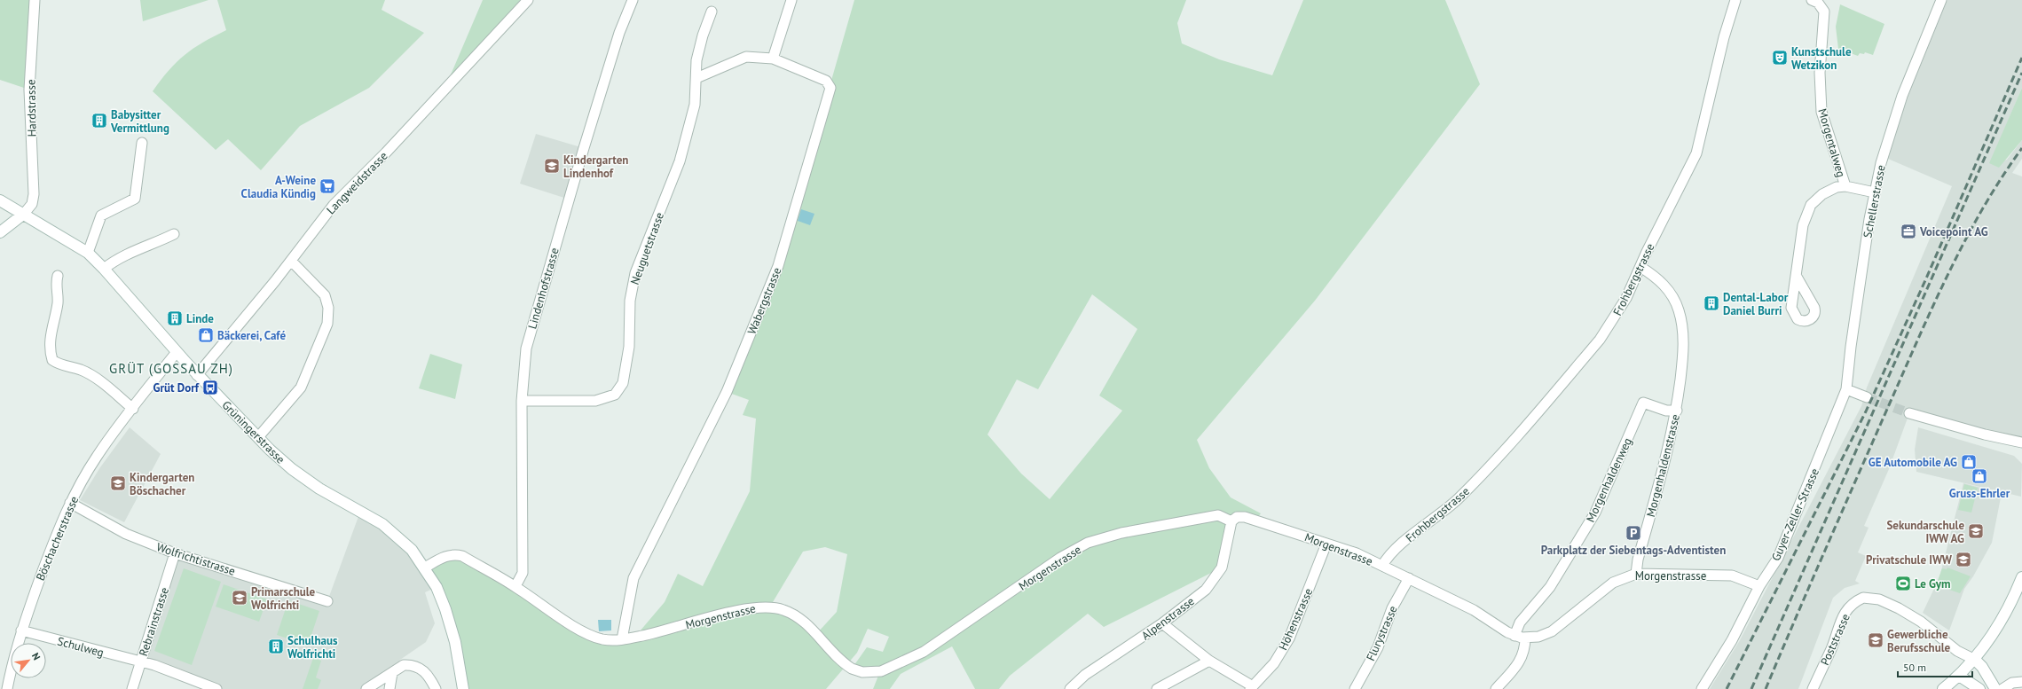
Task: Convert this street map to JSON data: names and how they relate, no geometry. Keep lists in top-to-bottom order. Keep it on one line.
{"streets":{"main road":["Grüningerstrasse"],"street":["Hardstrasse","Morgentalweg","Langweidstrasse","Schellerstrasse","Neuguetstrasse","Frohbergstrasse","Lindenhofstrasse","Wabergstrasse","Morgenhaldenstrasse","Morgenhaldenweg","Guyer-Zeller-Strasse","Böschacherstrasse","Morgenstrasse","Wolfrichtistrasse","Alpenstrasse","Höhenstrasse","Rebrainstrasse","Flurystrasse","Poststrasse","Schulweg"]},"crossings":[["Hardstrasse","Grüningerstrasse"],["Morgentalweg","Schellerstrasse"],["Langweidstrasse","Grüningerstrasse"],["Schellerstrasse","Guyer-Zeller-Strasse"],["Neuguetstrasse","Lindenhofstrasse"],["Neuguetstrasse","Wabergstrasse"],["Frohbergstrasse","Morgenhaldenstrasse"],["Frohbergstrasse","Morgenstrasse"],["Lindenhofstrasse","Morgenstrasse"],["Wabergstrasse","Morgenstrasse"],["Grüningerstrasse","Böschacherstrasse"],["Grüningerstrasse","Morgenstrasse"],["Morgenhaldenstrasse","Morgenhaldenweg"],["Morgenhaldenstrasse","Morgenstrasse"],["Morgenhaldenweg","Morgenstrasse"],["Guyer-Zeller-Strasse","Morgenstrasse"],["Böschacherstrasse","Wolfrichtistrasse"],["Böschacherstrasse","Schulweg"],["Morgenstrasse","Alpenstrasse"],["Morgenstrasse","Höhenstrasse"],["Morgenstrasse","Flurystrasse"],["Wolfrichtistrasse","Rebrainstrasse"],["Alpenstrasse","Höhenstrasse"],["Rebrainstrasse","Schulweg"]],"districts":["GRÜT (GOSSAU ZH)"],"places":{"theatre":["Kunstschule Wetzikon"],"building":["Babysitter Vermittlung","Dental-Labor Daniel Burri","Linde","Schulhaus Wolfrichti"],"school or university":["Kindergarten Lindenhof","Kindergarten Böschacher","Sekundarschule IWW AG","Privatschule IWW","Primarschule Wolfrichti","Gewerbliche Berufsschule"],"supermarket":["A-Weine Claudia Kündig"],"office":["Voicepoint AG"],"shop":["Bäckerei, Café","GE Automobile AG","Gruss-Ehrler"],"bus stop":["Grüt Dorf"],"parking":["Parkplatz der Siebentags-Adventisten"],"sports":["Le Gym"]},"scale_bar":"50 m","north":"top right"}
